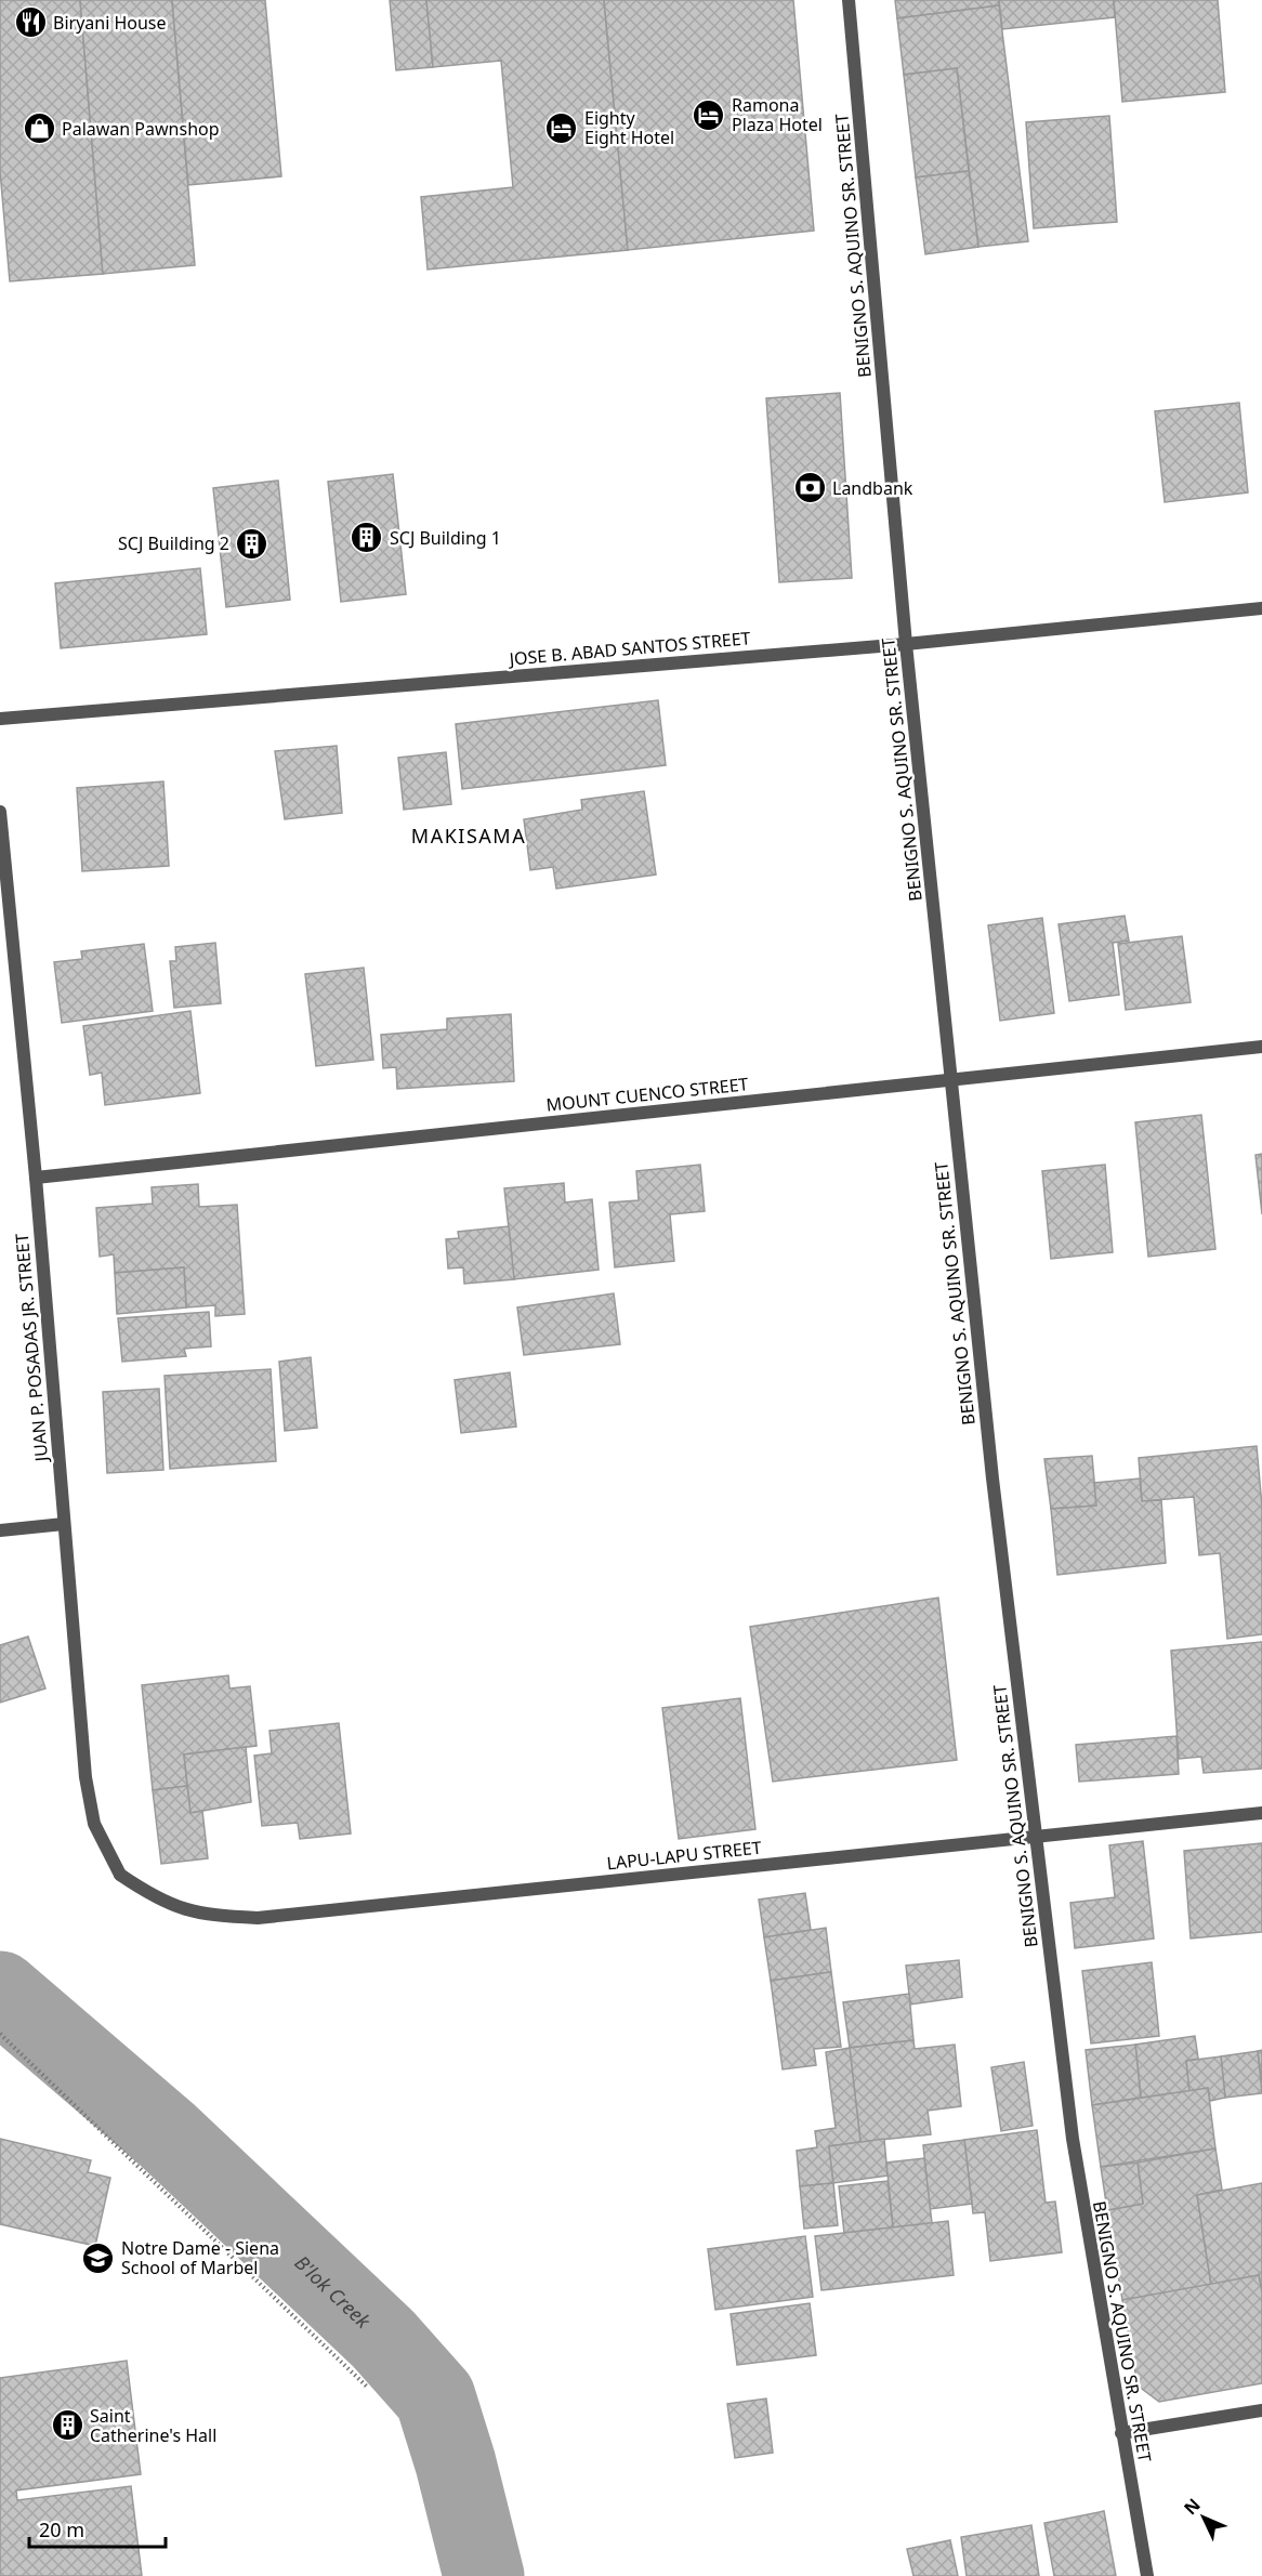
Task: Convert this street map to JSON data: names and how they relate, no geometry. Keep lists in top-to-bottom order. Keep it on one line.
{"streets":{"street":["BENIGNO S. AQUINO SR. STREET","JOSE B. ABAD SANTOS STREET","MOUNT CUENCO STREET","JUAN P. POSADAS JR. STREET","LAPU-LAPU STREET"]},"crossings":[["BENIGNO S. AQUINO SR. STREET","JOSE B. ABAD SANTOS STREET"],["BENIGNO S. AQUINO SR. STREET","MOUNT CUENCO STREET"],["BENIGNO S. AQUINO SR. STREET","LAPU-LAPU STREET"],["MOUNT CUENCO STREET","JUAN P. POSADAS JR. STREET"],["JUAN P. POSADAS JR. STREET","LAPU-LAPU STREET"]],"districts":["MAKISAMA"],"water":["B'lok Creek"],"places":{"restaurant":["Biryani House"],"hotel":["Ramona Plaza Hotel","Eighty Eight Hotel"],"shop":["Palawan Pawnshop"],"bank":["Landbank"],"building":["SCJ Building 1","SCJ Building 2","Saint Catherine's Hall"],"school or university":["Notre Dame - Siena School of Marbel"]},"scale_bar":"20 m","north":"top left"}
